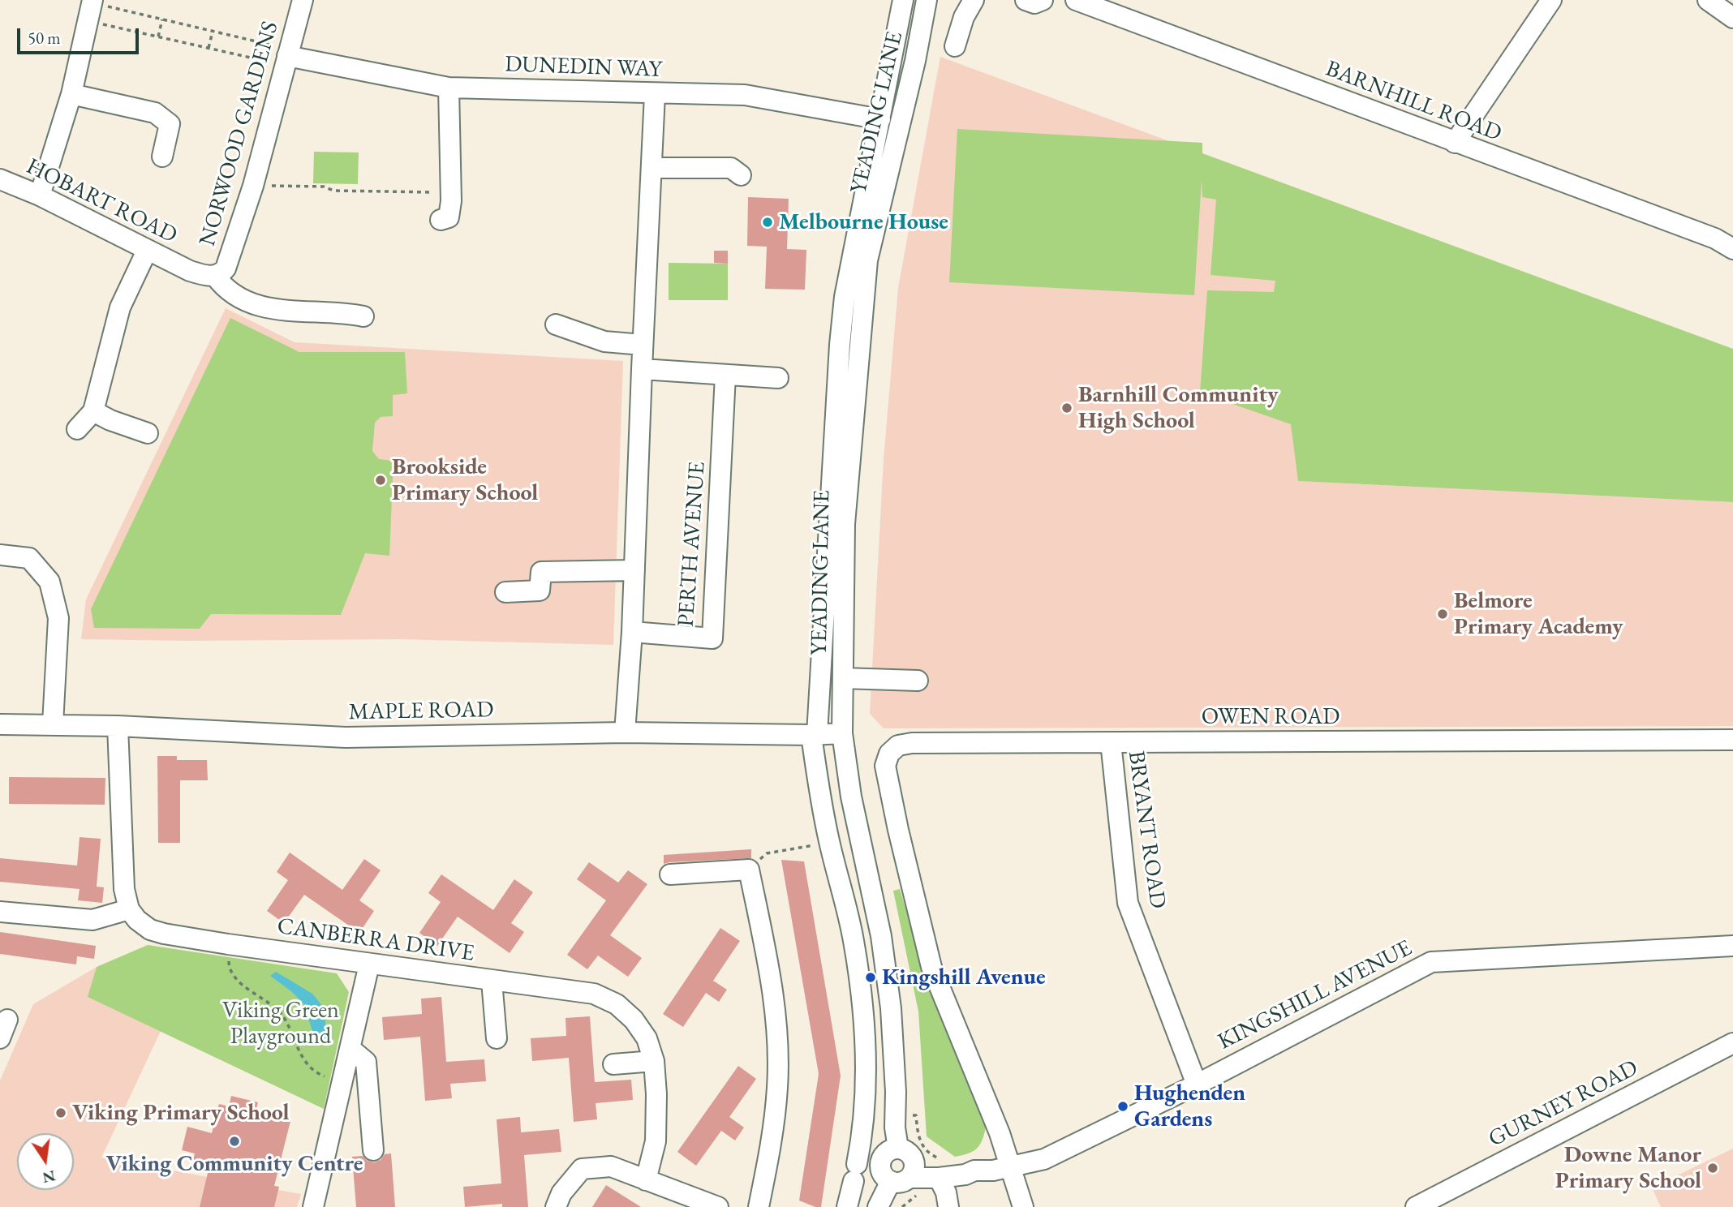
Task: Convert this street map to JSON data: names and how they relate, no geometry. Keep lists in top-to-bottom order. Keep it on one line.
{"streets":{"street":["DUNEDIN WAY","BARNHILL ROAD","YEADING LANE","NORWOOD GARDENS","HOBART ROAD","PERTH AVENUE","MAPLE ROAD","OWEN ROAD","BRYANT ROAD","CANBERRA DRIVE","KINGSHILL AVENUE","GURNEY ROAD"]},"crossings":[["DUNEDIN WAY","NORWOOD GARDENS"],["YEADING LANE","MAPLE ROAD"],["NORWOOD GARDENS","HOBART ROAD"],["OWEN ROAD","BRYANT ROAD"],["OWEN ROAD","KINGSHILL AVENUE"],["BRYANT ROAD","KINGSHILL AVENUE"]],"parks":["Viking Green Playground"],"places":["Melbourne House","Barnhill Community High School","Brookside Primary School","Belmore Primary Academy","Kingshill Avenue","Hughenden Gardens","Viking Primary School","Viking Community Centre","Downe Manor Primary School"],"scale_bar":"50 m","north":"bottom"}
